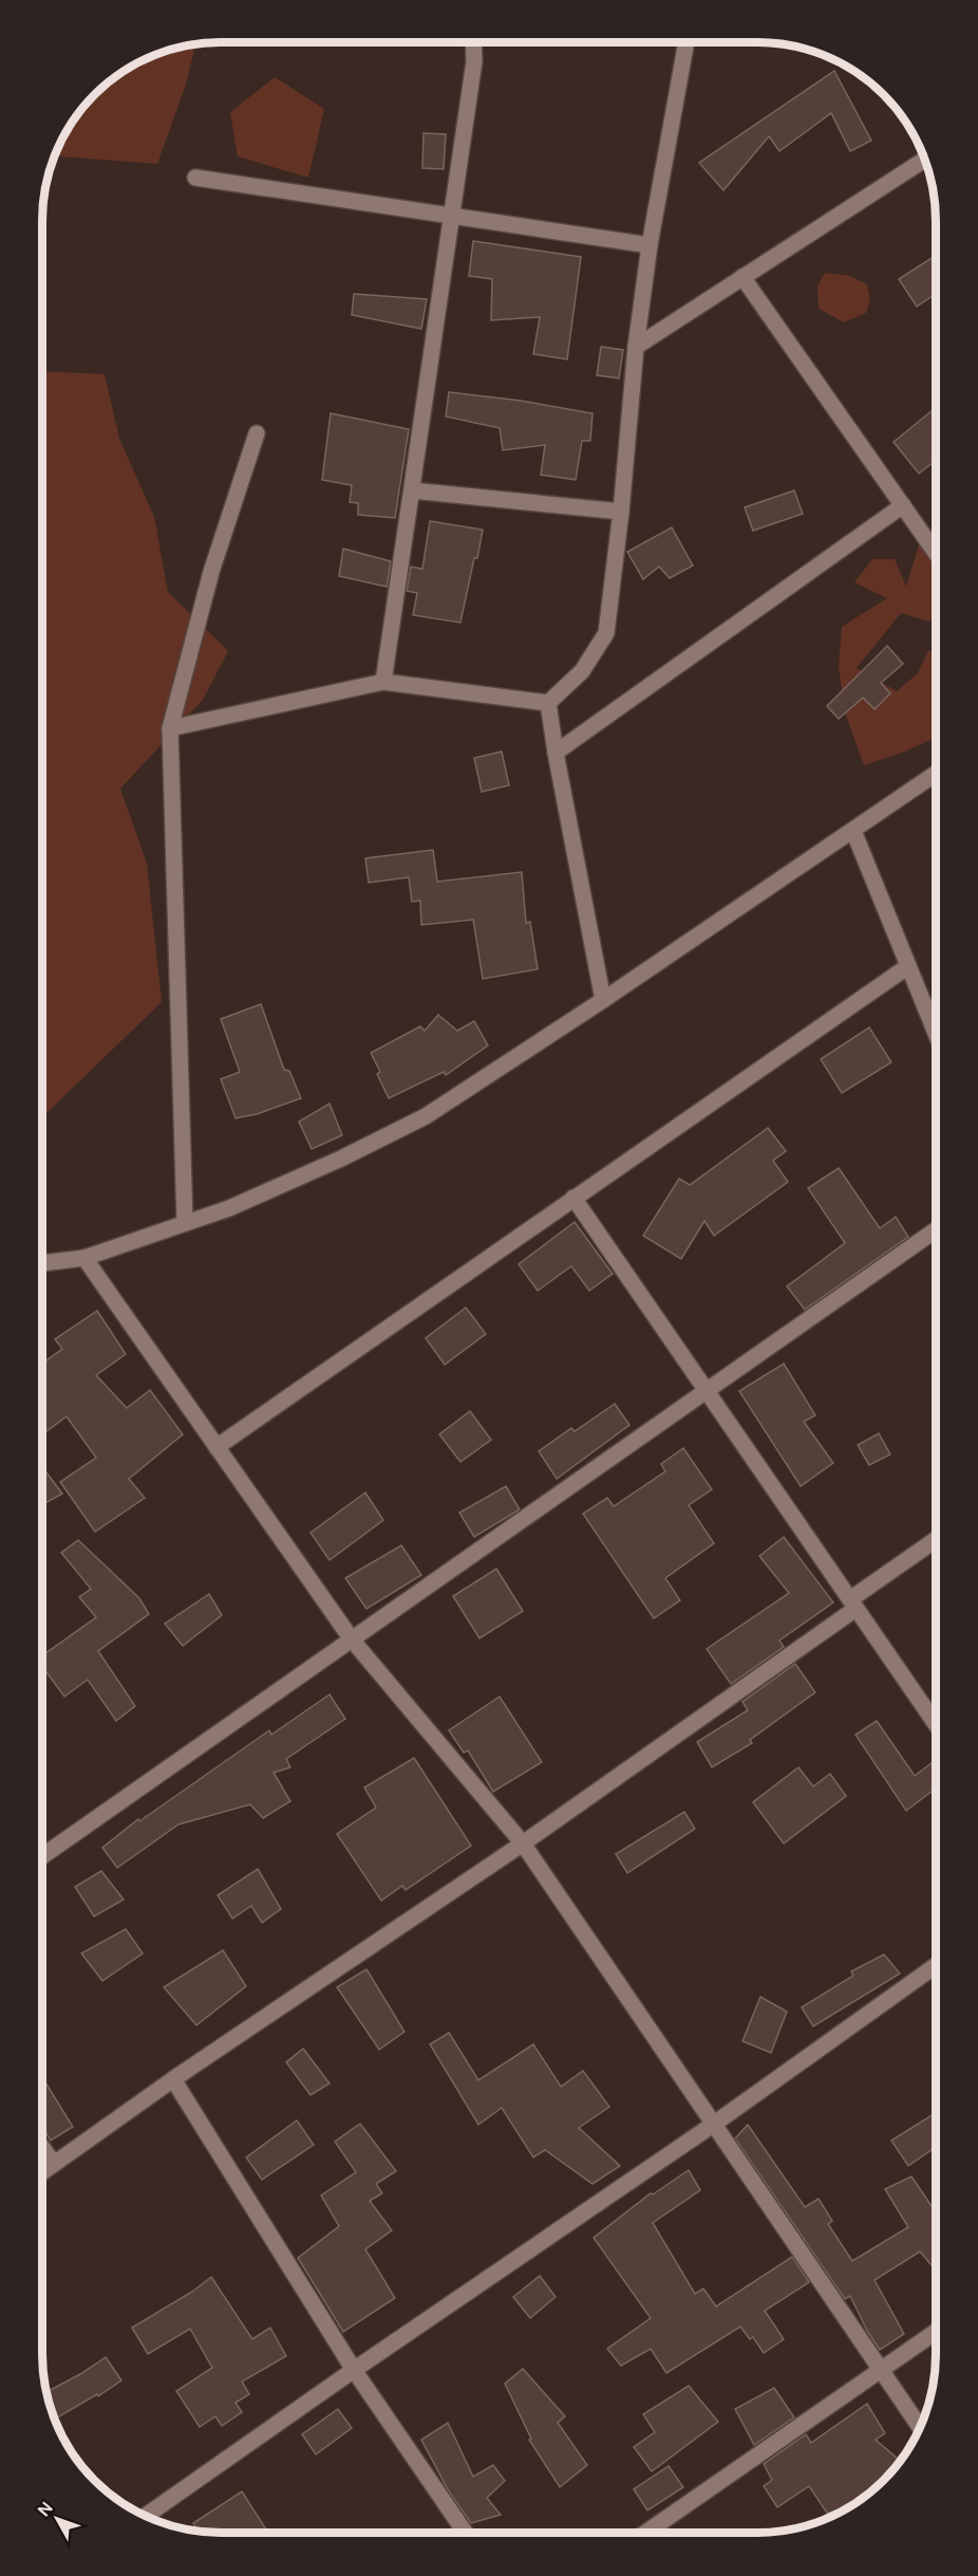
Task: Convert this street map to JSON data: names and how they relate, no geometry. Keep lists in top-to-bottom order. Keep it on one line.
{"north":"top left"}
